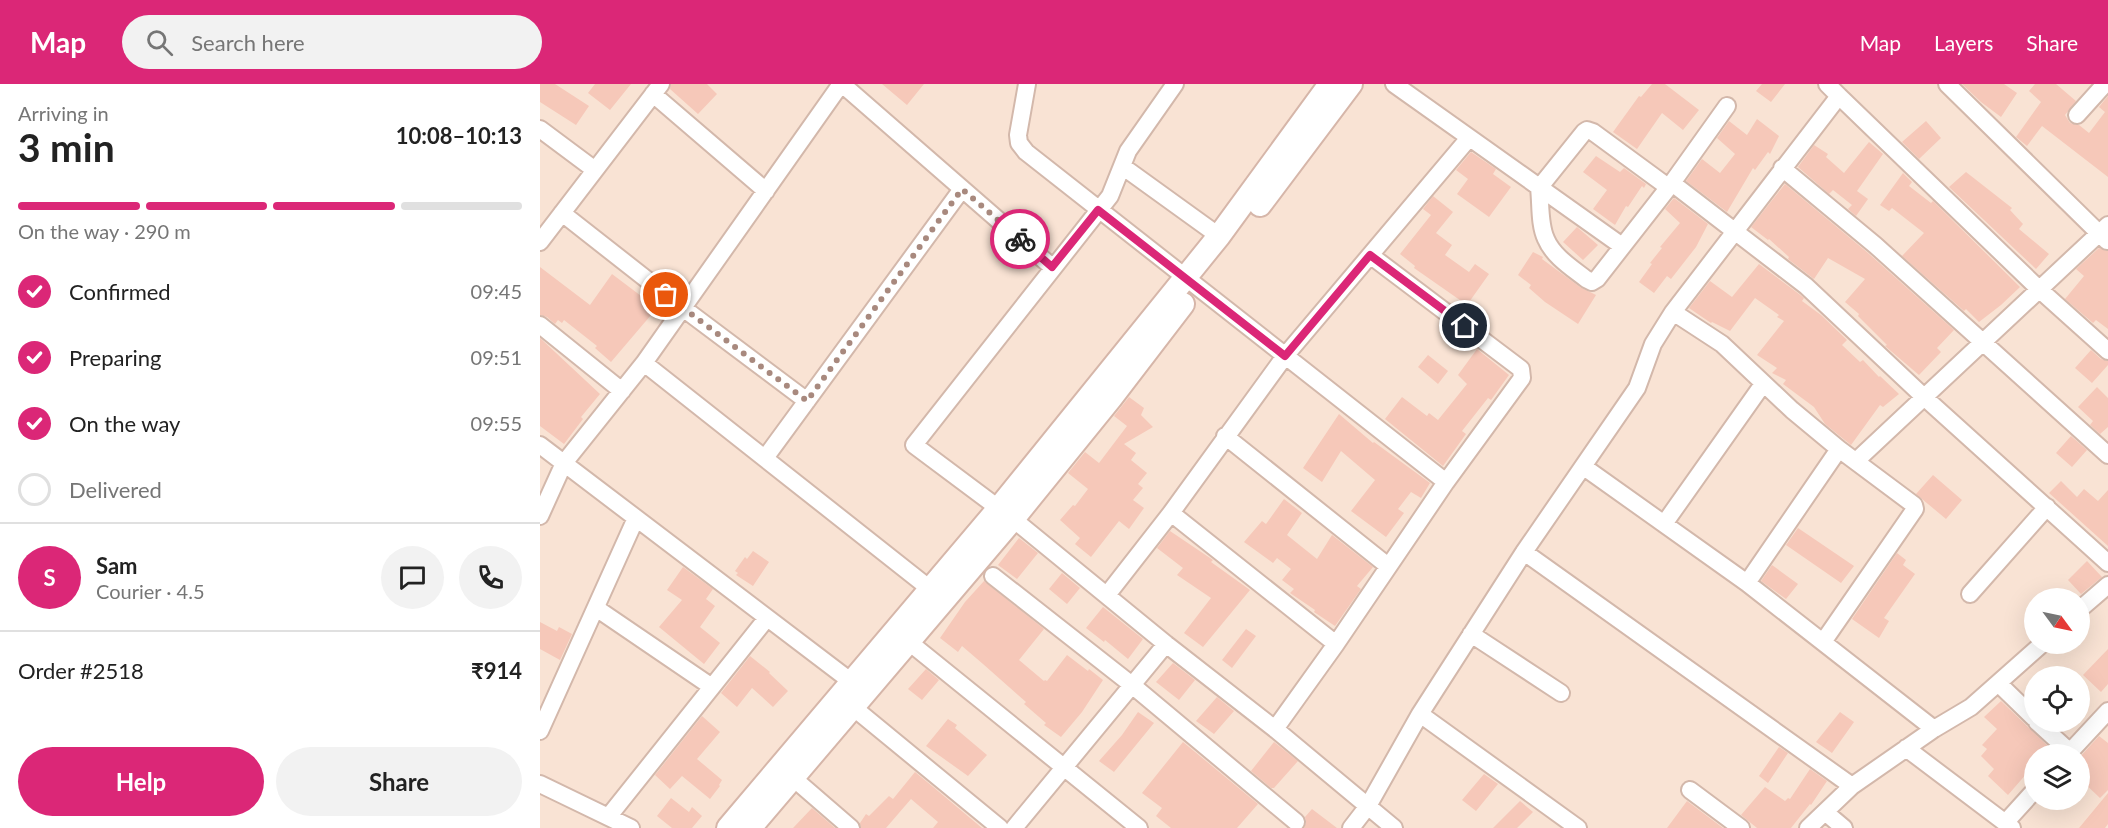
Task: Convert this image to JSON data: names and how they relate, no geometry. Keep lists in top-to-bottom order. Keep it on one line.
{"north":"bottom right","page":{"header":"Map","search":"Search here","nav":["Map","Layers","Share"],"heading":["3 min","Arriving in","10:08–10:13"],"panel":["Sam","Courier · 4.5","Order #2518","₹914"],"bar":"On the way · 290 m","list":[["Confirmed","09:45"],["Preparing","09:51"],["On the way","09:55"],"Delivered"],"round":"S","buttons":["Help","Share"]}}
